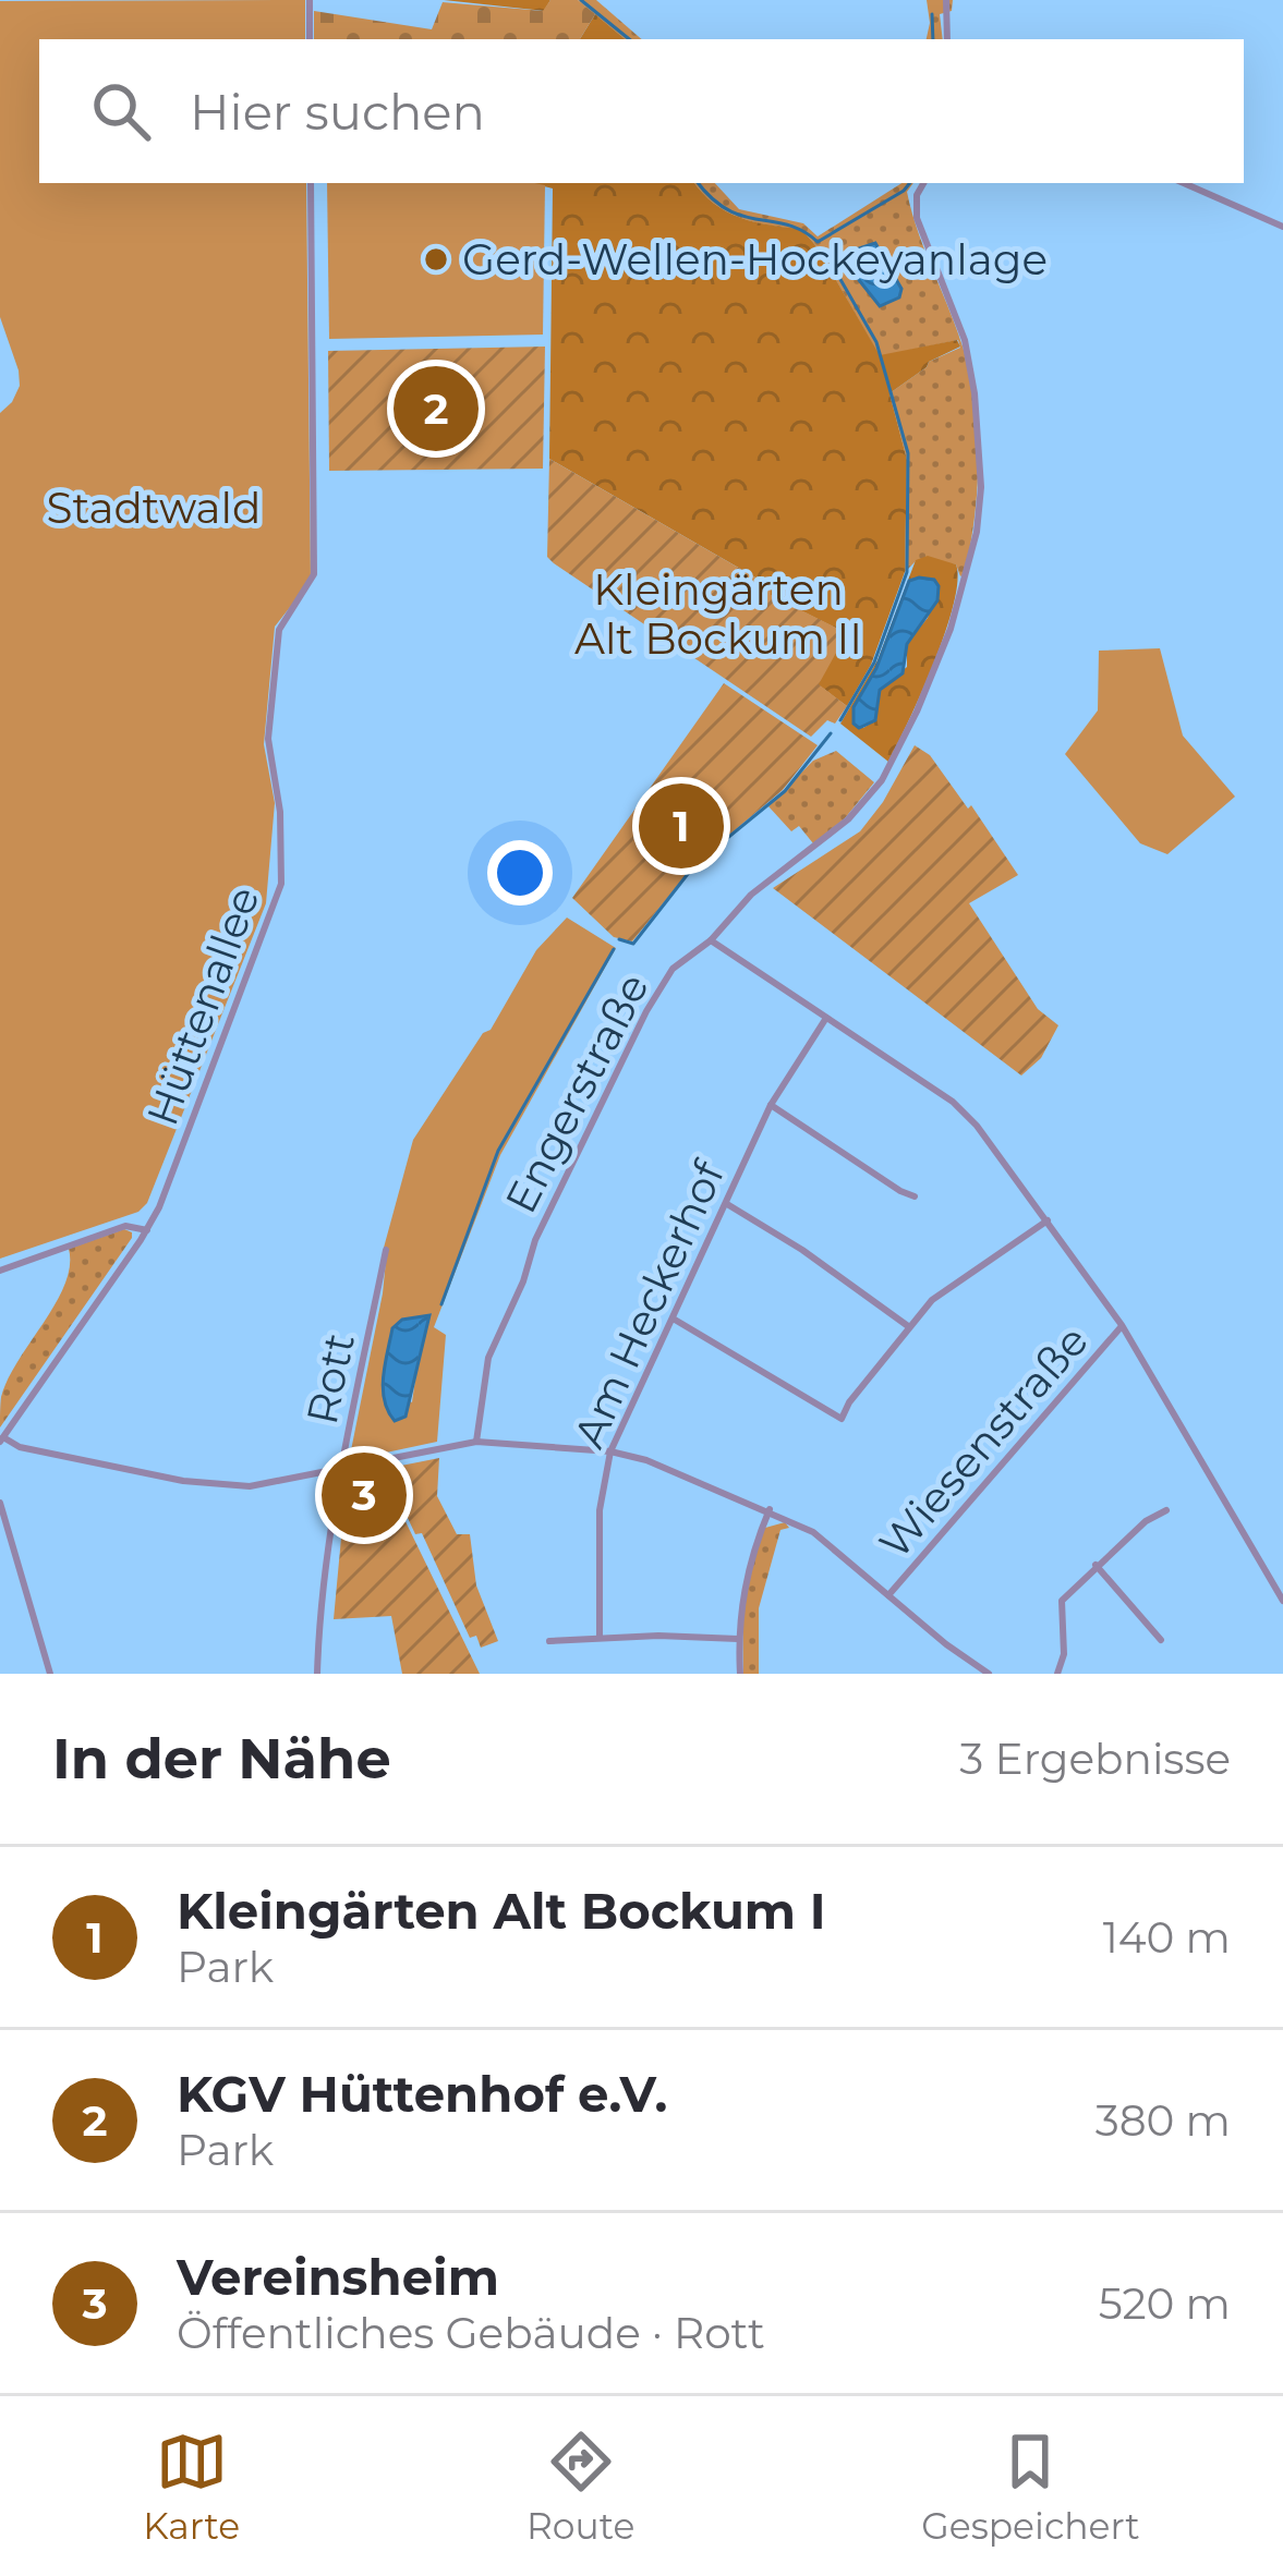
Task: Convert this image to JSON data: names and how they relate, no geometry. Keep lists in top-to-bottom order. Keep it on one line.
{"streets":{"street":["Hüttenallee","Engerstraße","Am Heckerhof","Rott","Wiesenstraße"]},"parks":["Stadtwald","Kleingärten Alt Bockum II"],"places":["Gerd-Wellen-Hockeyanlage"],"page":{"search":"Hier suchen","pins":["2","1","3"],"heading":["In der Nähe","3 Ergebnisse"],"list":[{"mark":"1","name":"Kleingärten Alt Bockum I","note":"Park","value":"140 m"},{"mark":"2","name":"KGV Hüttenhof e.V.","note":"Park","value":"380 m"},{"mark":"3","name":"Vereinsheim","note":"Öffentliches Gebäude · Rott","value":"520 m"}],"nav":["Karte","Route","Gespeichert"]}}
